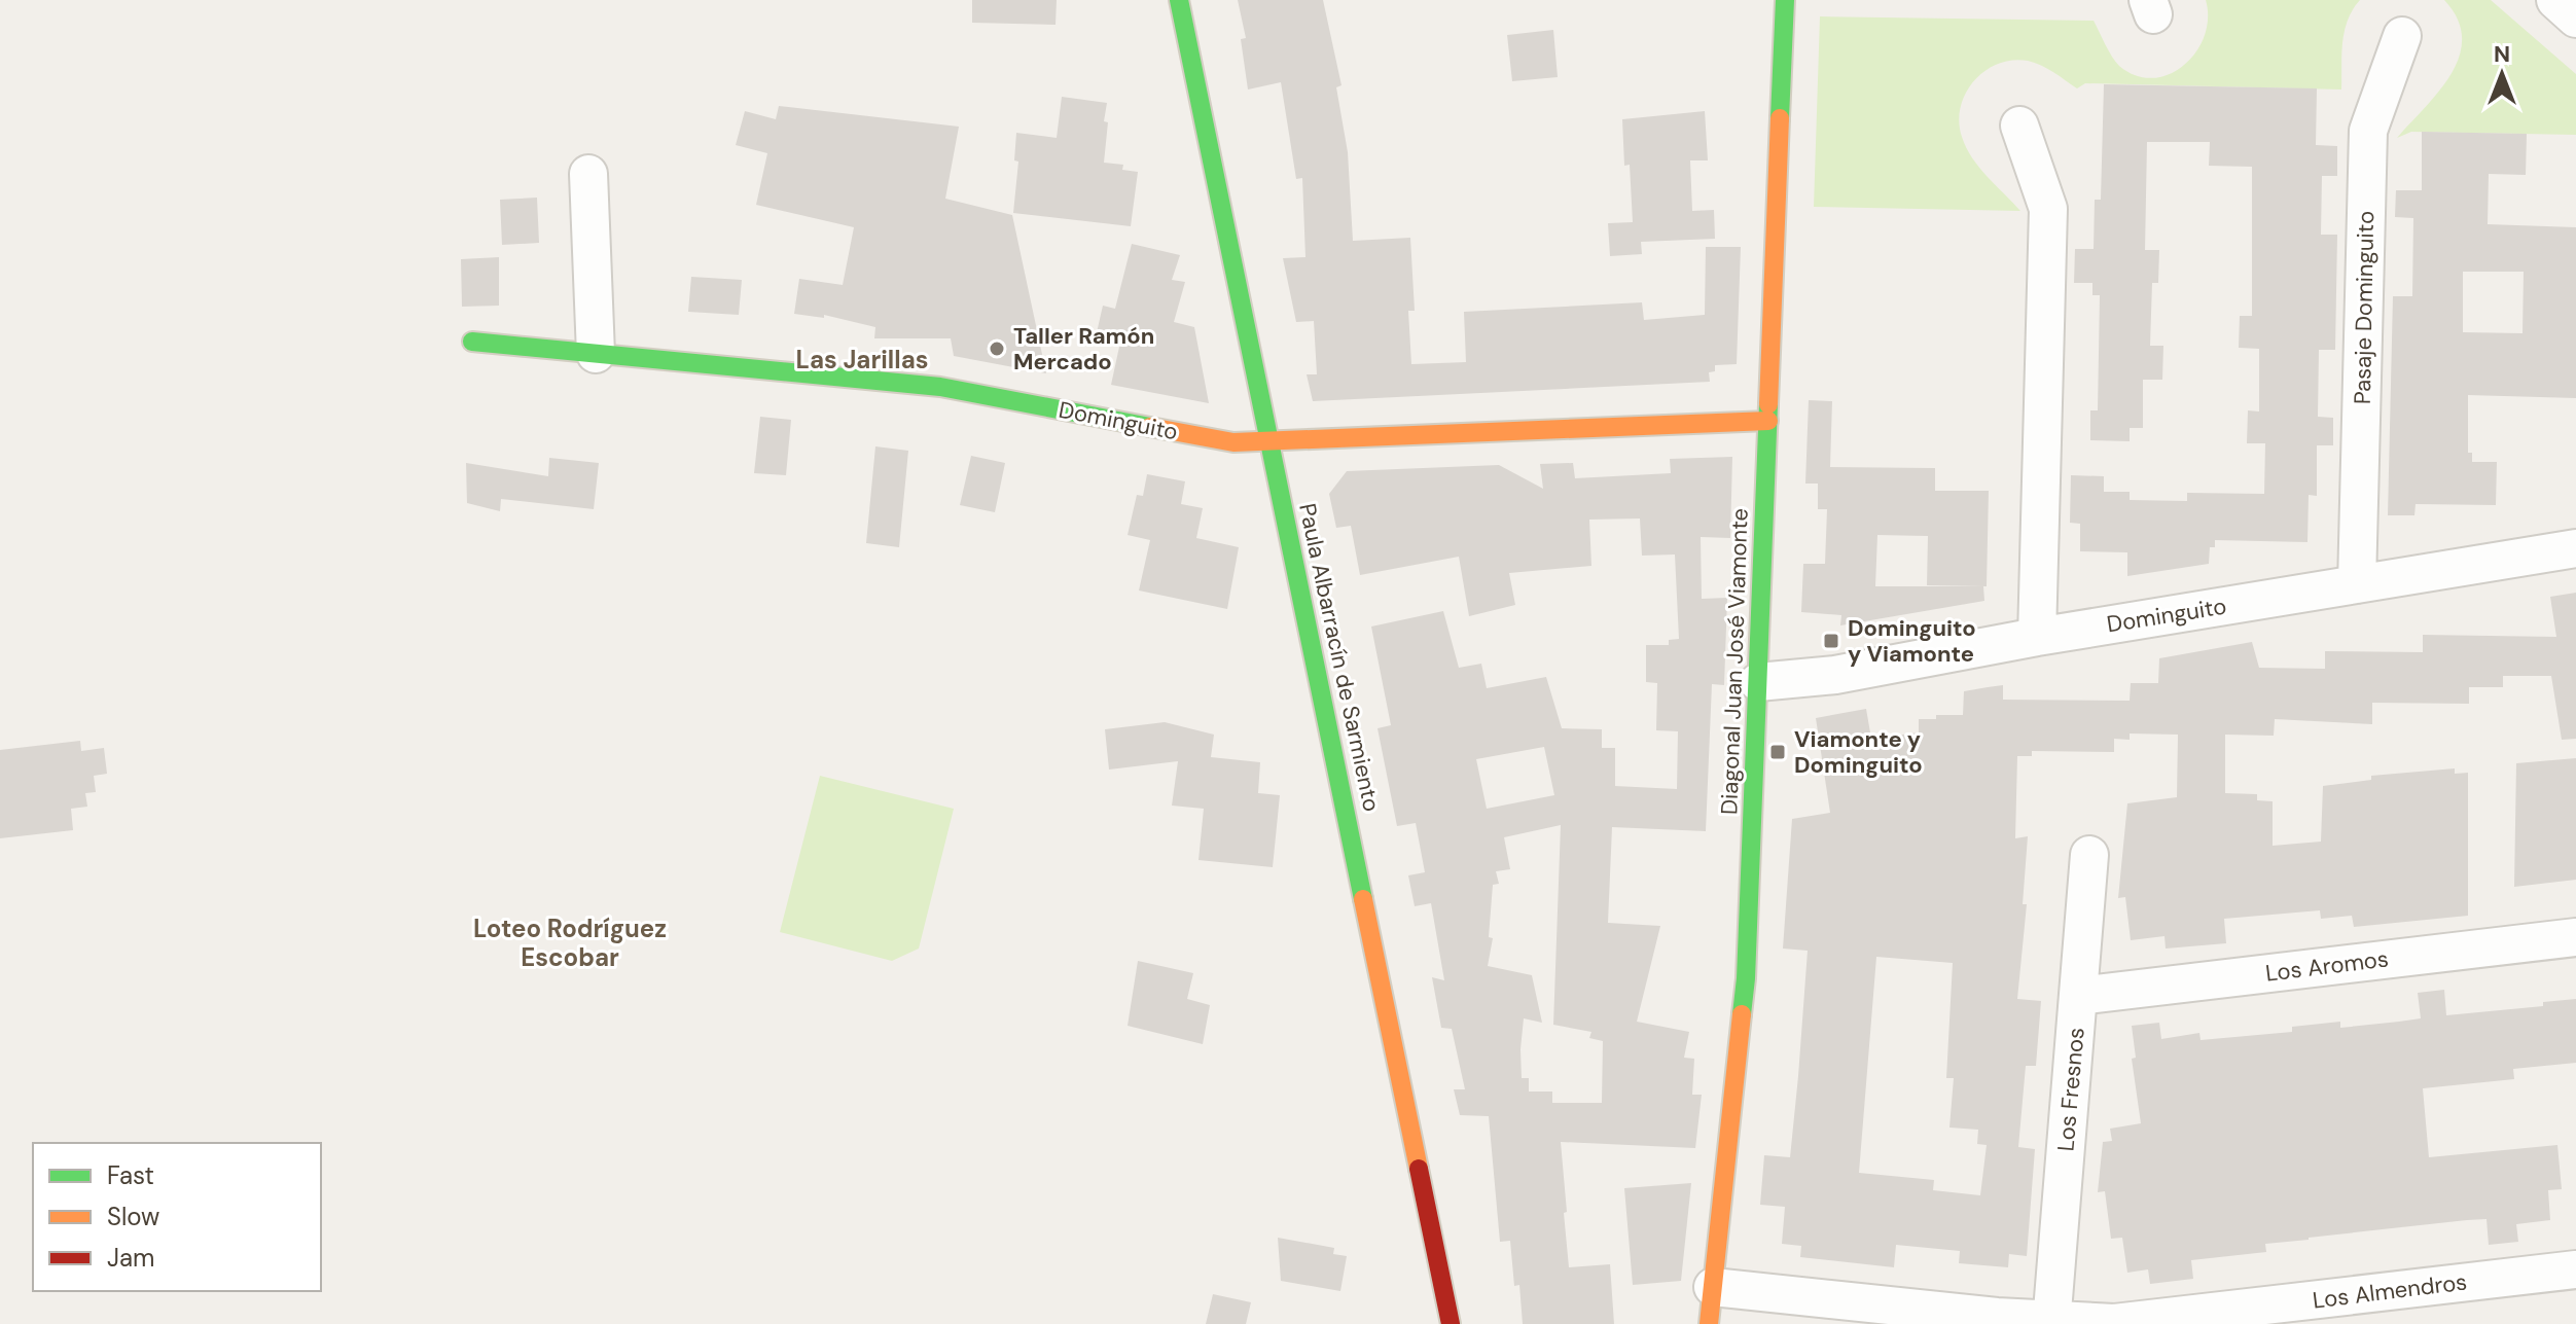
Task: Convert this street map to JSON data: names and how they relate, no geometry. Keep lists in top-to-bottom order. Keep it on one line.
{"streets":{"street":["Pasaje Dominguito","Dominguito","Paula Albarracín de Sarmiento","Diagonal Juan José Viamonte","Los Aromos","Los Fresnos","Los Almendros"]},"crossings":[["Pasaje Dominguito","Dominguito"],["Dominguito","Paula Albarracín de Sarmiento"],["Dominguito","Diagonal Juan José Viamonte"],["Diagonal Juan José Viamonte","Los Almendros"],["Los Aromos","Los Fresnos"],["Los Fresnos","Los Almendros"]],"districts":["Las Jarillas","Loteo Rodríguez Escobar"],"places":{"other":["Taller Ramón Mercado"],"transit":["Dominguito y Viamonte","Viamonte y Dominguito"]},"legend":["Fast","Slow","Jam"],"north":"top"}
